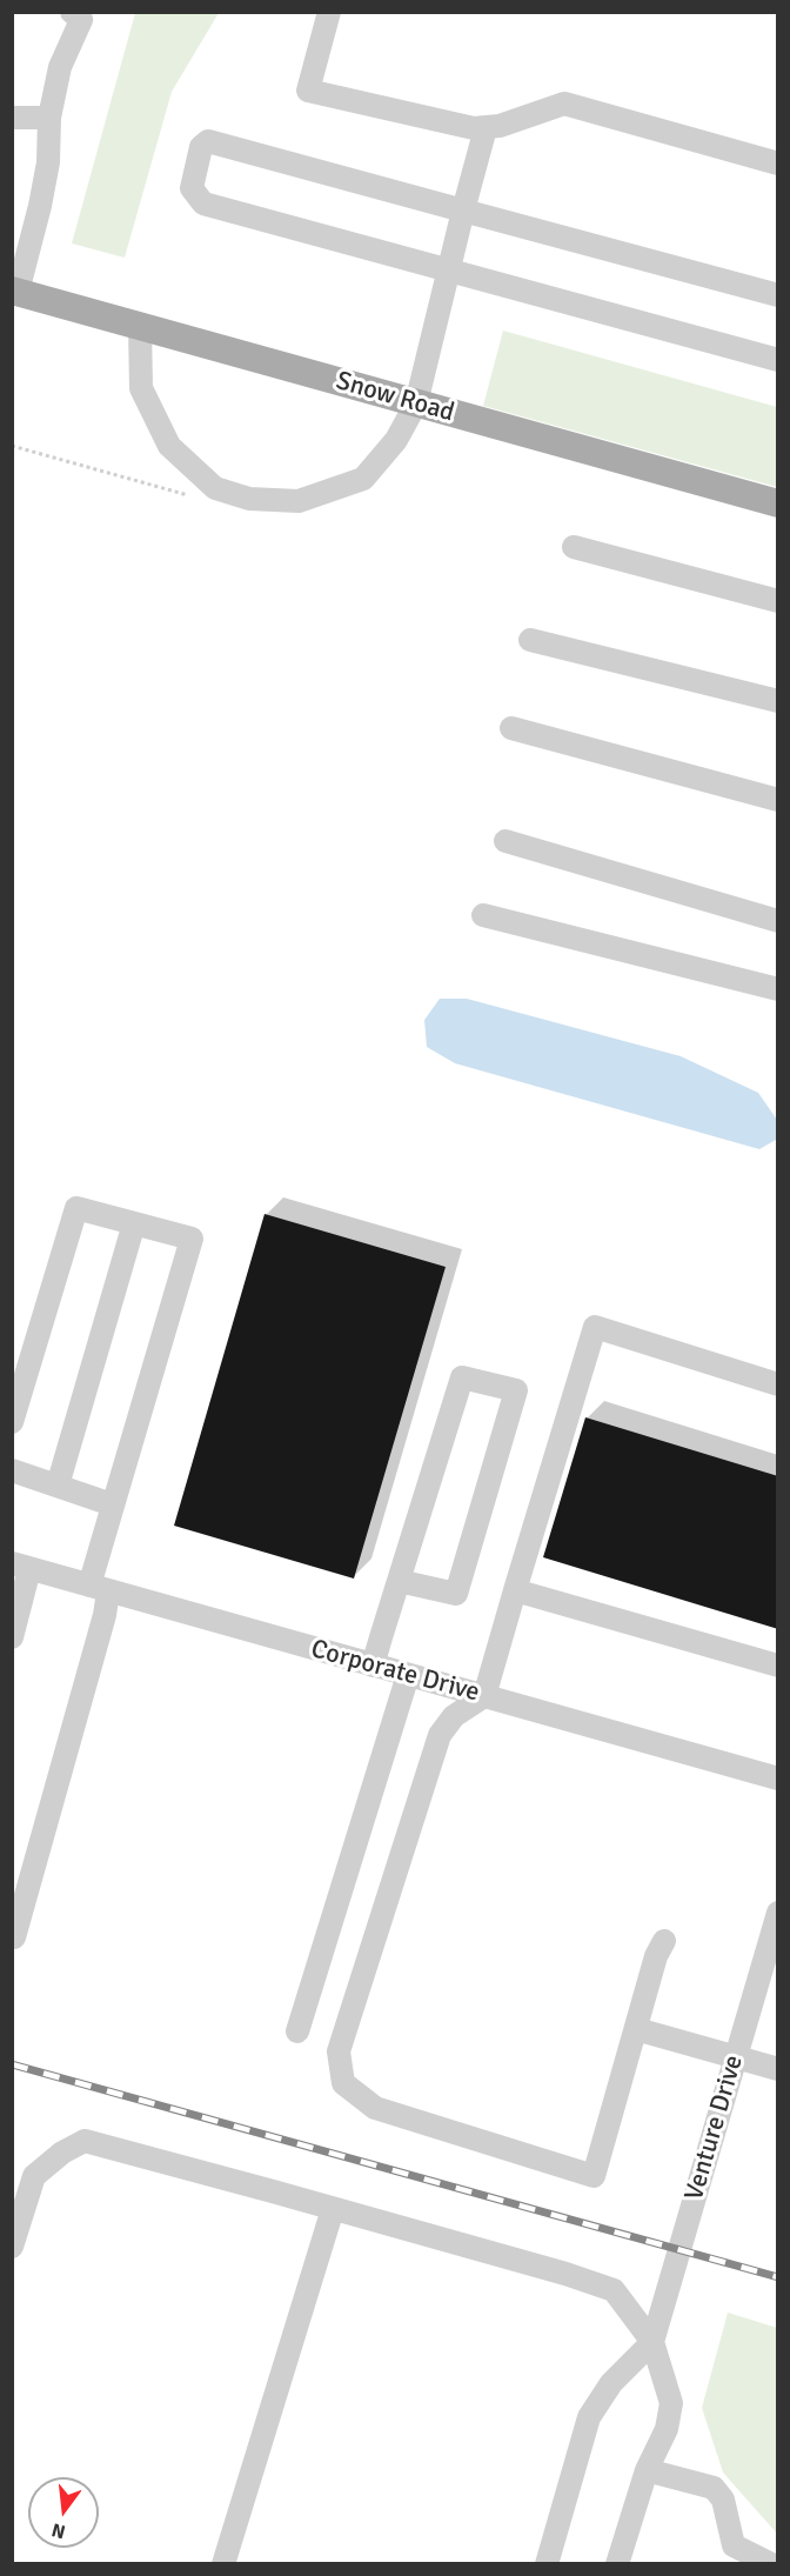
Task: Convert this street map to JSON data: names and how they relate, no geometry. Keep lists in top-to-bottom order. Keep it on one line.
{"streets":{"main road":["Snow Road"],"street":["Corporate Drive","Venture Drive"]},"north":"bottom"}
